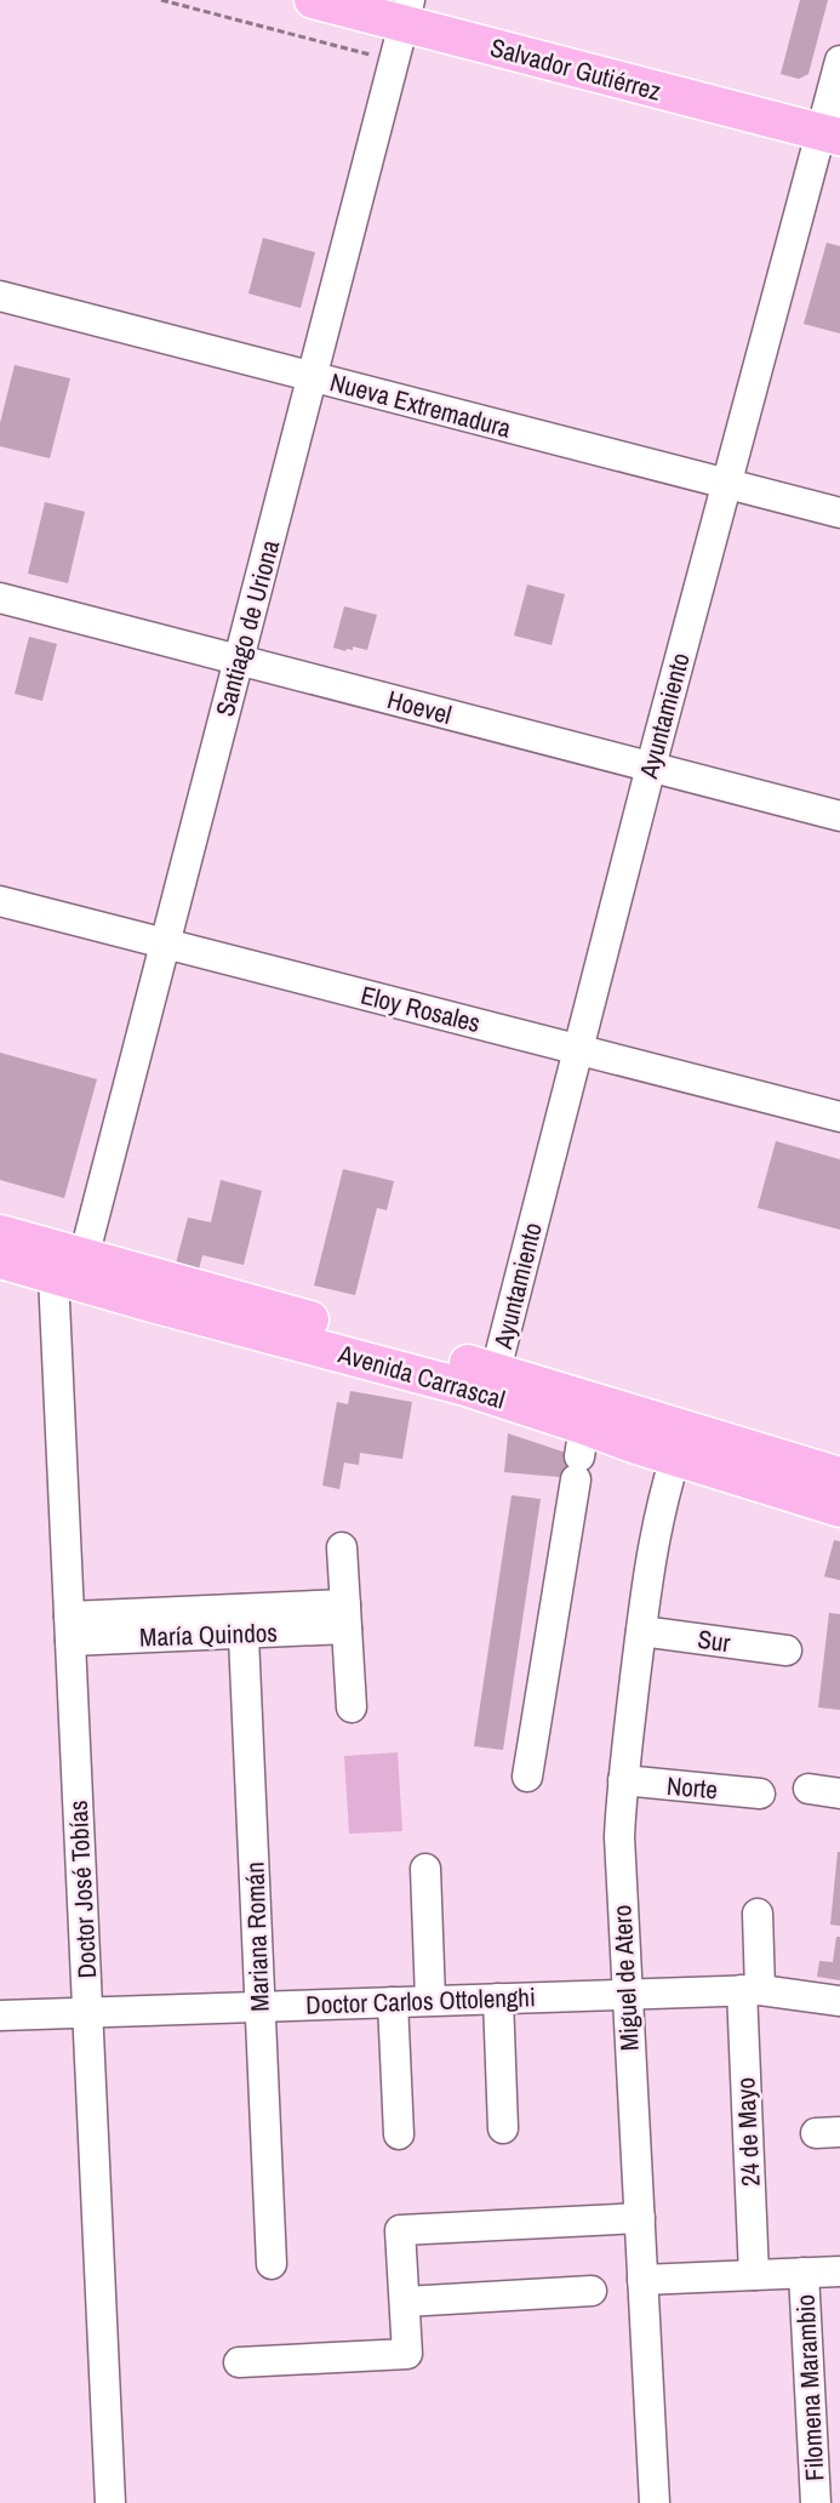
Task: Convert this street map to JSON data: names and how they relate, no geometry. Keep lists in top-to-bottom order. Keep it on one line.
{"streets":{"main road":["Salvador Gutiérrez","Avenida Carrascal"],"street":["Nueva Extremadura","Santiago de Uriona","Hoevel","Ayuntamiento","Eloy Rosales","María Quindos","Sur","Norte","Doctor José Tobías","Mariana Román","Miguel de Atero","Doctor Carlos Ottolenghi","24 de Mayo","Filomena Marambio"]},"crossings":[["Salvador Gutiérrez","Santiago de Uriona"],["Salvador Gutiérrez","Ayuntamiento"],["Nueva Extremadura","Santiago de Uriona"],["Nueva Extremadura","Ayuntamiento"],["Santiago de Uriona","Hoevel"],["Santiago de Uriona","Eloy Rosales"],["Santiago de Uriona","Avenida Carrascal"],["Santiago de Uriona","Doctor José Tobías"],["Hoevel","Ayuntamiento"],["Ayuntamiento","Eloy Rosales"],["Ayuntamiento","Avenida Carrascal"],["Avenida Carrascal","Doctor José Tobías"],["Avenida Carrascal","Miguel de Atero"],["María Quindos","Doctor José Tobías"],["María Quindos","Mariana Román"],["Sur","Miguel de Atero"],["Norte","Miguel de Atero"],["Doctor José Tobías","Doctor Carlos Ottolenghi"],["Mariana Román","Doctor Carlos Ottolenghi"],["Miguel de Atero","Doctor Carlos Ottolenghi"],["Doctor Carlos Ottolenghi","24 de Mayo"]]}
